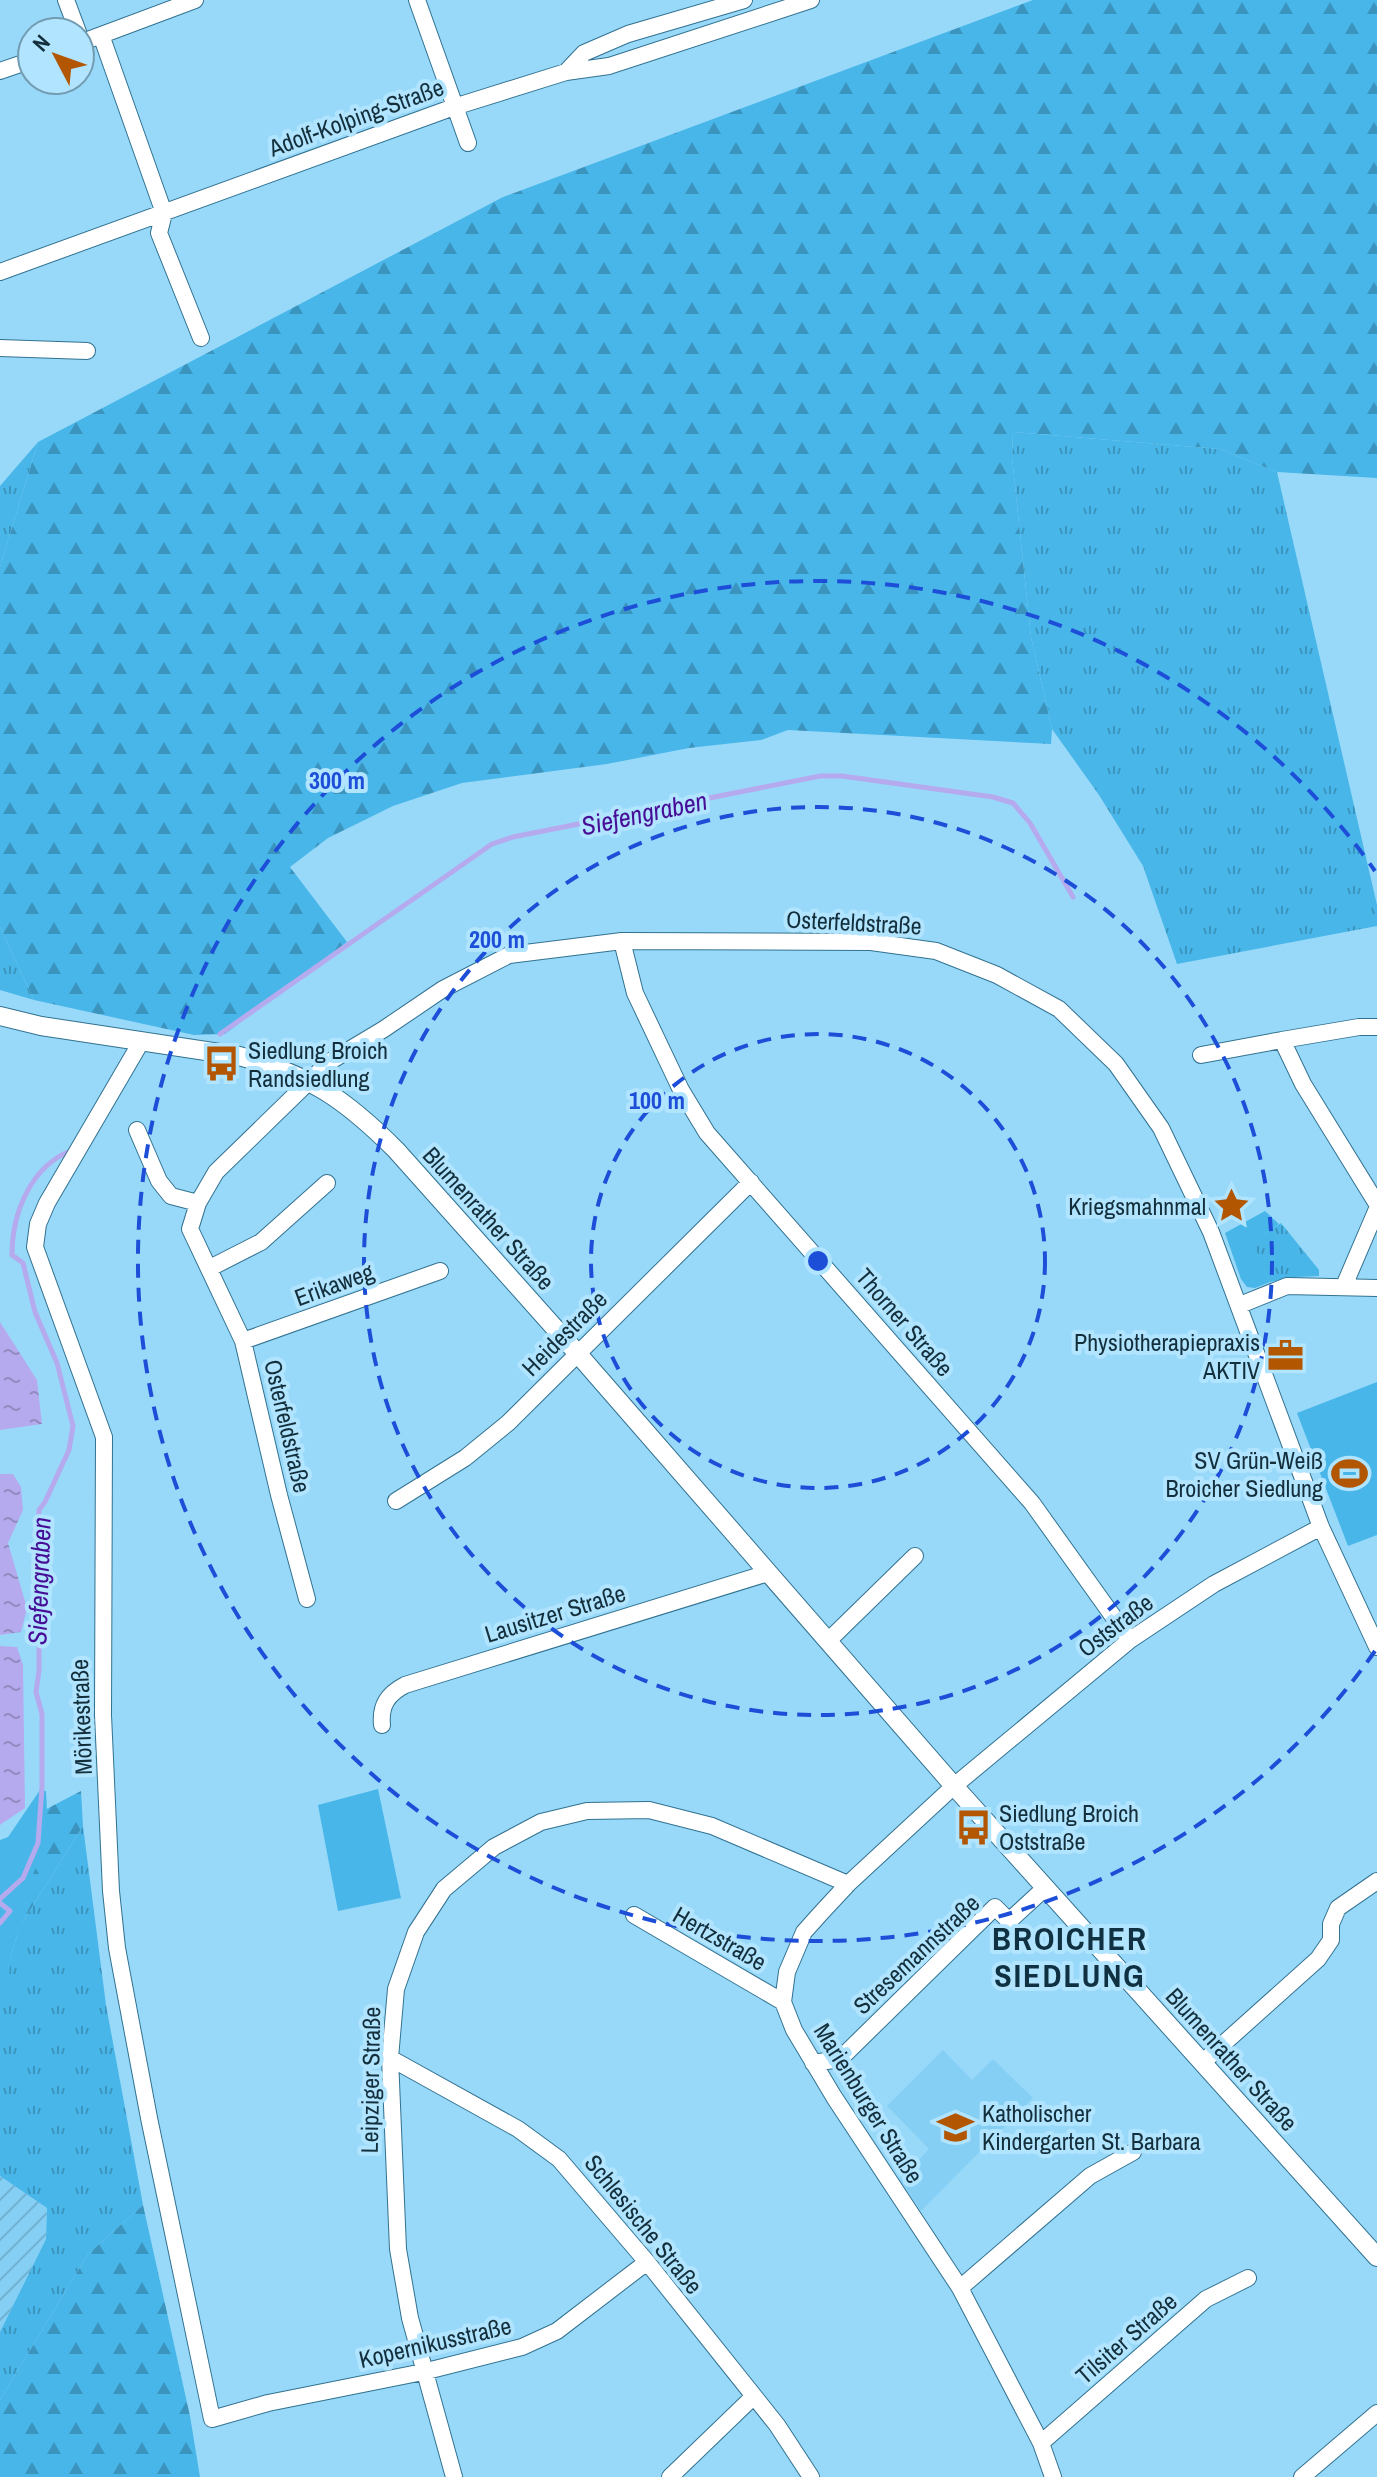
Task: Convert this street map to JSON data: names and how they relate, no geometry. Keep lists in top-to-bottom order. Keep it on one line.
{"streets":{"street":["Adolf-Kolping-Straße","Osterfeldstraße","Blumenrather Straße","Erikaweg","Thorner Straße","Heidestraße","Lausitzer Straße","Oststraße","Mörikestraße","Hertzstraße","Stresemannstraße","Leipziger Straße","Marienburger Straße","Schlesische Straße","Tilsiter Straße","Kopernikusstraße"]},"crossings":[["Osterfeldstraße","Blumenrather Straße"],["Osterfeldstraße","Erikaweg"],["Osterfeldstraße","Thorner Straße"],["Osterfeldstraße","Oststraße"],["Blumenrather Straße","Heidestraße"],["Blumenrather Straße","Lausitzer Straße"],["Blumenrather Straße","Oststraße"],["Blumenrather Straße","Mörikestraße"],["Blumenrather Straße","Stresemannstraße"],["Thorner Straße","Heidestraße"],["Thorner Straße","Oststraße"],["Mörikestraße","Kopernikusstraße"],["Hertzstraße","Marienburger Straße"],["Stresemannstraße","Marienburger Straße"],["Leipziger Straße","Schlesische Straße"],["Leipziger Straße","Kopernikusstraße"],["Marienburger Straße","Tilsiter Straße"],["Schlesische Straße","Kopernikusstraße"]],"districts":["BROICHER SIEDLUNG"],"water":["Siefengraben"],"places":{"bus stop":["Siedlung Broich Randsiedlung","Siedlung Broich Oststraße"],"place":["Kriegsmahnmal"],"office":["Physiotherapiepraxis AKTIV"],"sports":["SV Grün-Weiß Broicher Siedlung"],"school or university":["Katholischer Kindergarten St. Barbara"]},"north":"top left","rings":["300 m","200 m","100 m"]}
